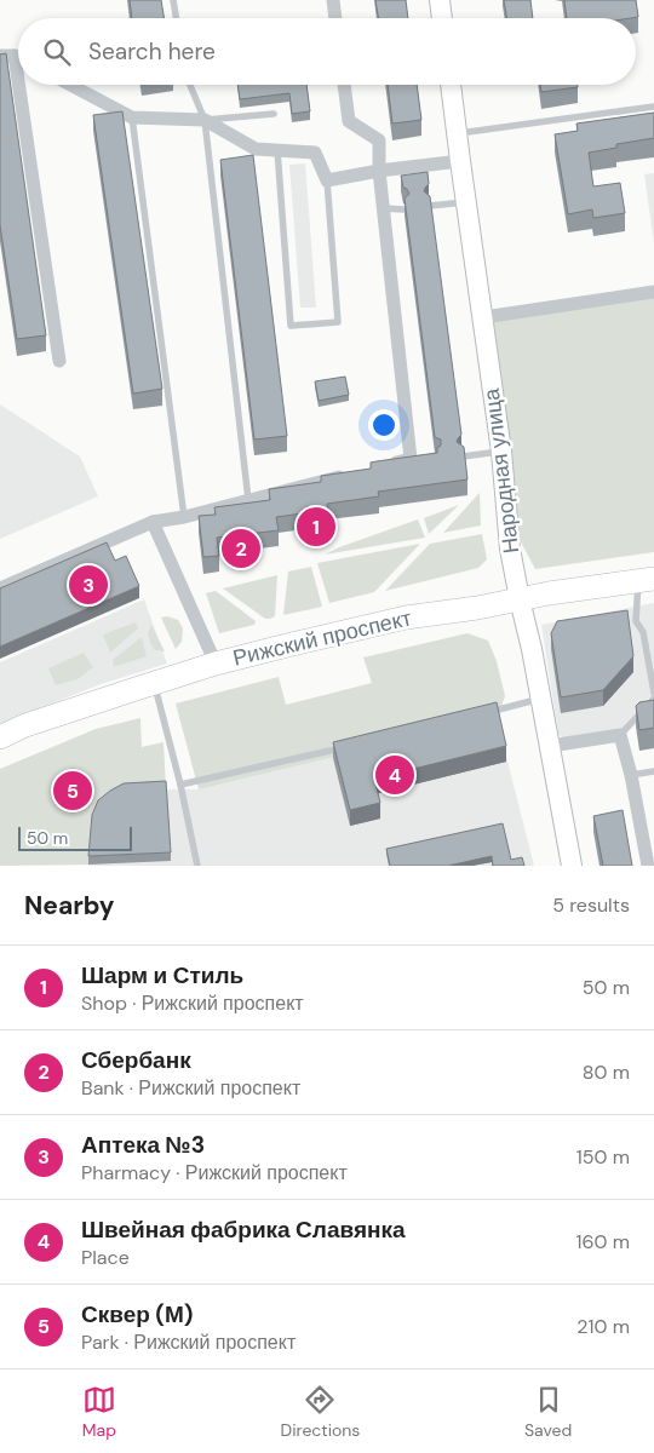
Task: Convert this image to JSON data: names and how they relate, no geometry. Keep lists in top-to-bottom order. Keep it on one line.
{"streets":{"main road":["Рижский проспект"],"street":["Народная улица"]},"crossings":[["Народная улица","Рижский проспект"]],"scale_bar":"50 m","page":{"search":"Search here","pins":["1","2","3","4","5"],"scale":"50 m","heading":["Nearby","5 results"],"list":[{"mark":"1","name":"Шарм и Стиль","note":"Shop · Рижский проспект","value":"50 m"},{"mark":"2","name":"Сбербанк","note":"Bank · Рижский проспект","value":"80 m"},{"mark":"3","name":"Аптека №3","note":"Pharmacy · Рижский проспект","value":"150 m"},{"mark":"4","name":"Швейная фабрика Славянка","note":"Place","value":"160 m"},{"mark":"5","name":"Сквер (М)","note":"Park · Рижский проспект","value":"210 m"}],"nav":["Map","Directions","Saved"]}}
